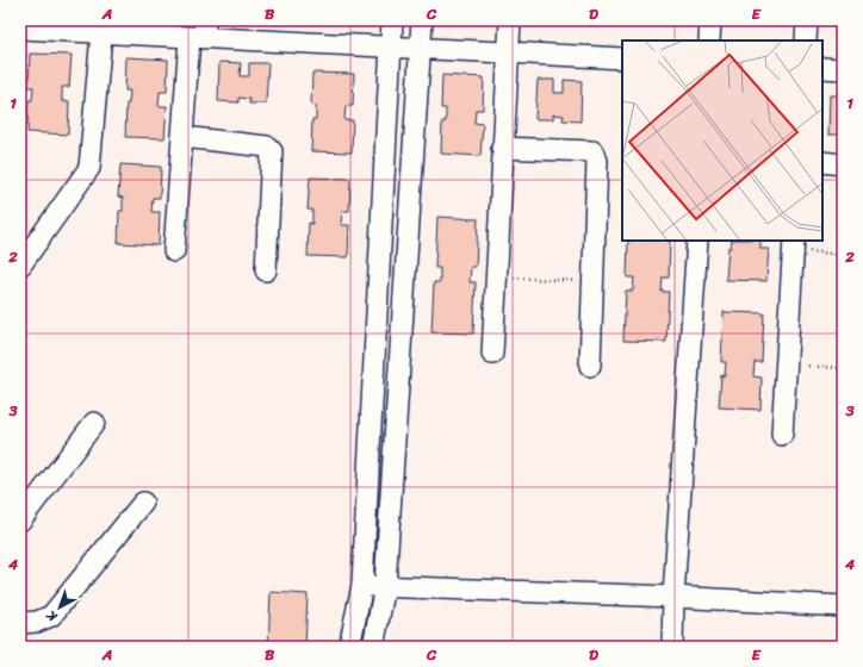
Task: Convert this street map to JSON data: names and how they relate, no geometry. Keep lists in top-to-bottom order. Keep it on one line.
{"north":"bottom left","grid":{"columns":["A","B","C","D","E"],"rows":["1","2","3","4"]}}
